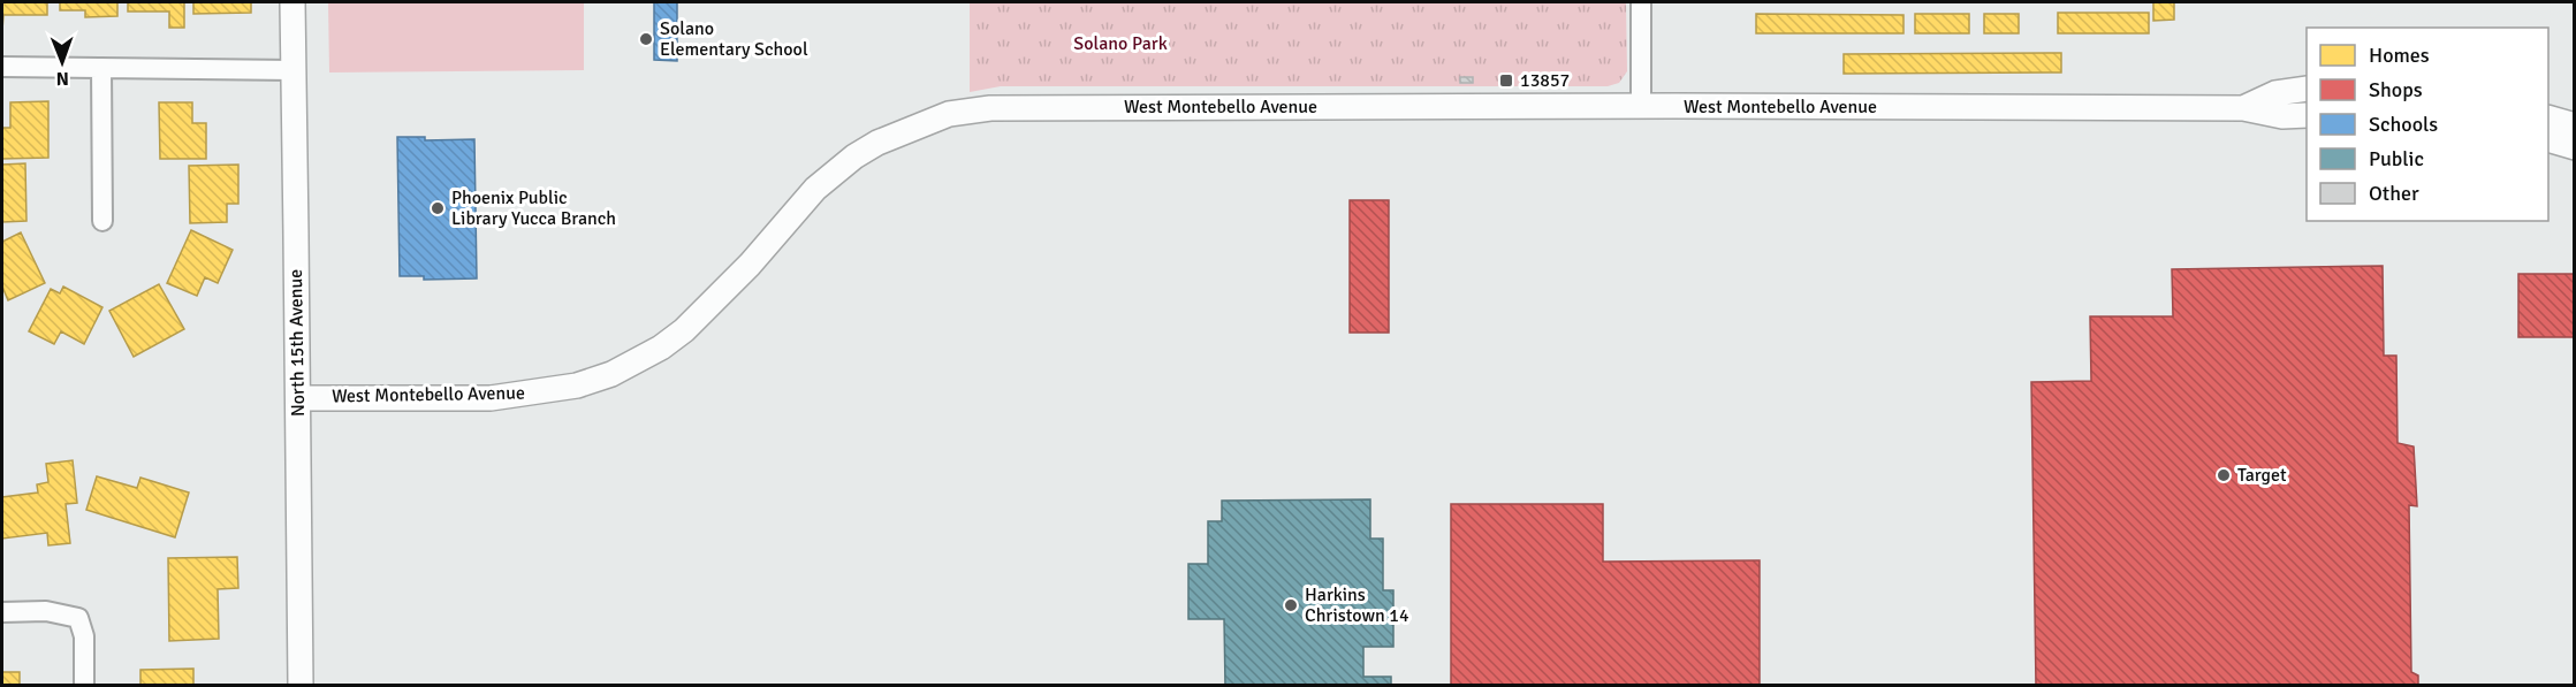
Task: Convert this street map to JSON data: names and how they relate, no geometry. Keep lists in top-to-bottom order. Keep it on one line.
{"streets":{"street":["West Montebello Avenue","North 15th Avenue"]},"crossings":[["West Montebello Avenue","North 15th Avenue"]],"parks":["Solano Park"],"places":{"other":["Solano Elementary School","Phoenix Public Library Yucca Branch","Target","Harkins Christown 14"],"transit":["13857"]},"legend":["Homes","Shops","Schools","Public","Other"],"north":"bottom"}
